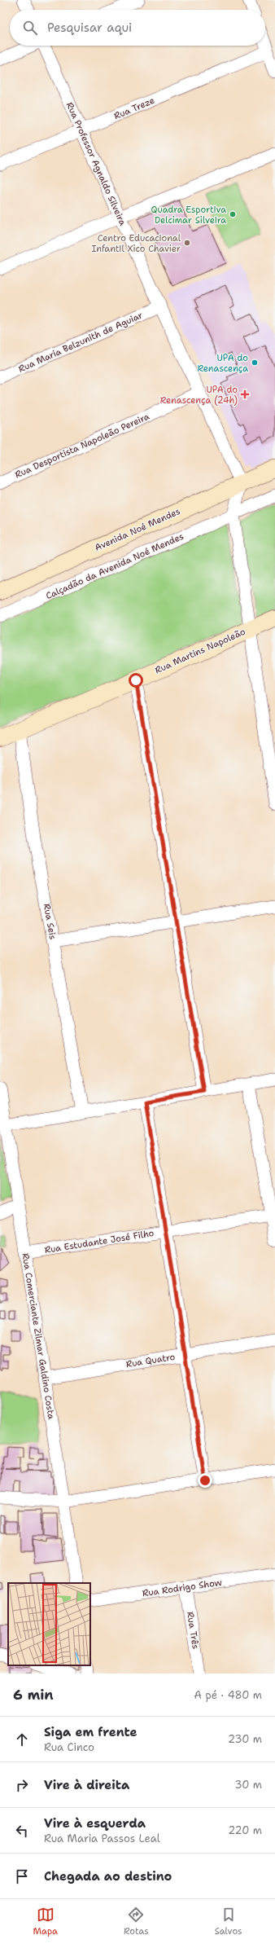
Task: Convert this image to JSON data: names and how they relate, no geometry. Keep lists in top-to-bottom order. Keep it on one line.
{"streets":{"main road":["Avenida Noé Mendes","Rua Martins Napoleão"],"street":["Rua Treze","Rua Professor Agnaldo Silveira","Rua Maria Belzunith de Aguiar","Rua Desportista Napoleão Pereira","Calçadão da Avenida Noé Mendes","Rua Seis","Rua Estudante José Filho","Rua Comerciante Zilmar Galdino Costa","Rua Quatro","Rua Rodrigo Show","Rua Três"]},"crossings":[["Rua Treze","Rua Professor Agnaldo Silveira"],["Rua Professor Agnaldo Silveira","Rua Maria Belzunith de Aguiar"],["Rua Professor Agnaldo Silveira","Rua Desportista Napoleão Pereira"],["Rua Professor Agnaldo Silveira","Avenida Noé Mendes"],["Rua Martins Napoleão","Rua Seis"],["Rua Estudante José Filho","Rua Comerciante Zilmar Galdino Costa"],["Rua Comerciante Zilmar Galdino Costa","Rua Quatro"],["Rua Rodrigo Show","Rua Três"]],"places":{"other":["Quadra Esportiva Delcimar Silveira","Centro Educacional Infantil Xico Chavier","UPA do Renascença"],"health":["UPA do Renascença (24h)"]},"page":{"search":"Pesquisar aqui","heading":["6 min","A pé · 480 m"],"list":[["Siga em frente","Rua Cinco","230 m"],["Vire à direita","30 m"],["Vire à esquerda","Rua Maria Passos Leal","220 m"],"Chegada ao destino"],"nav":["Mapa","Rotas","Salvos"]}}
